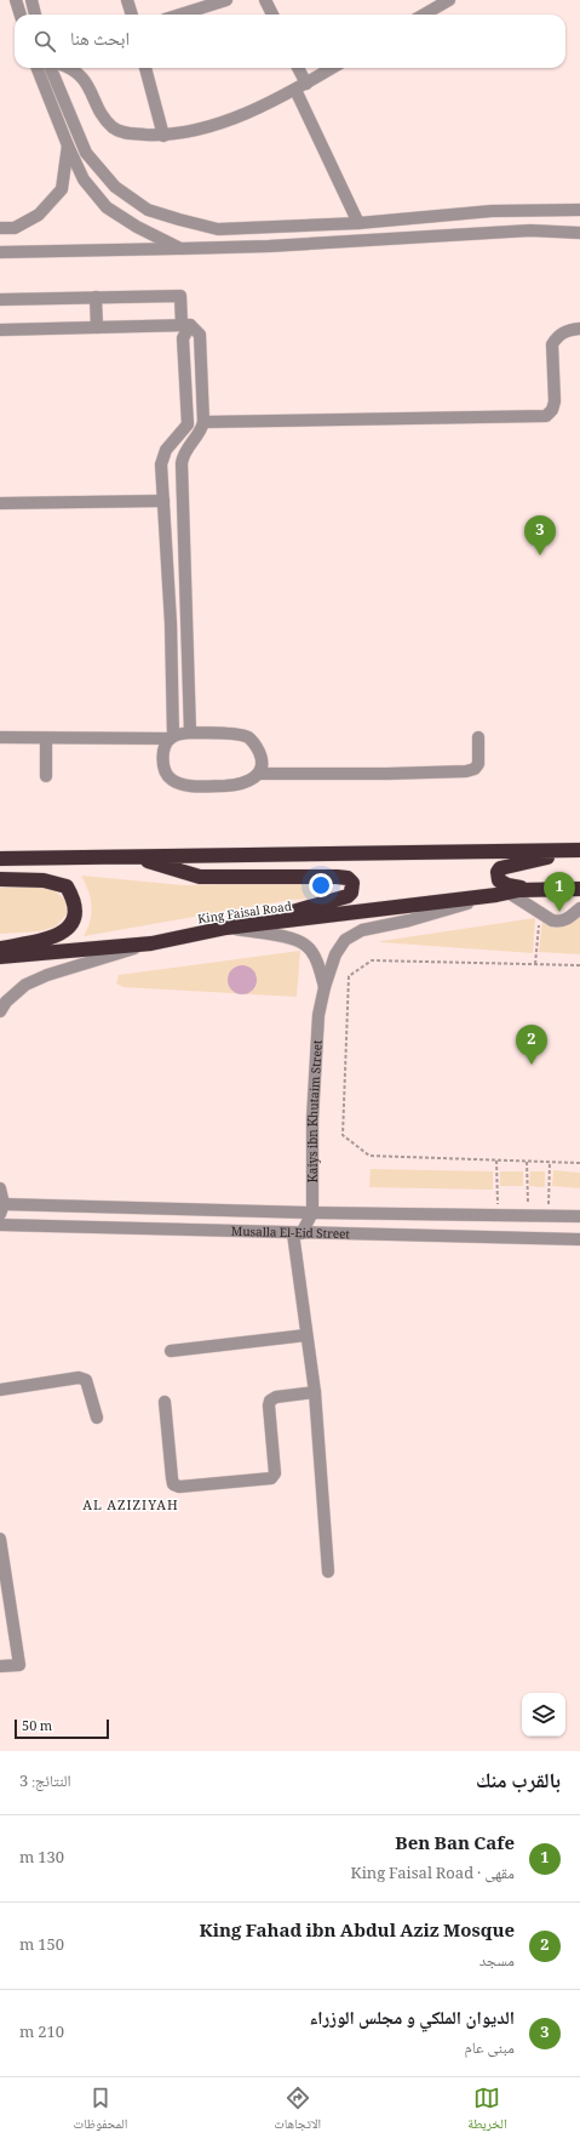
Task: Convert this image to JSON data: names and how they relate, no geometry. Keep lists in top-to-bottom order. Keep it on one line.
{"streets":{"highway":["King Faisal Road"],"street":["Kaiys ibn Khutaim Street","Musalla El-Eid Street"]},"crossings":[["King Faisal Road","Kaiys ibn Khutaim Street"],["Kaiys ibn Khutaim Street","Musalla El-Eid Street"]],"districts":["AL AZIZIYAH"],"scale_bar":"50 m","page":{"search":"ابحث هنا","pins":["3","1","2"],"scale":"50 m","heading":["بالقرب منك","النتائج: 3"],"list":[{"mark":"1","name":"Ben Ban Cafe","note":"مقهى · King Faisal Road","value":"130 m"},{"mark":"2","name":"King Fahad ibn Abdul Aziz Mosque","note":"مسجد","value":"150 m"},{"mark":"3","name":"الديوان الملكي و مجلس الوزراء","note":"مبنى عام","value":"210 m"}],"nav":["الخريطة","الاتجاهات","المحفوظات"]}}
